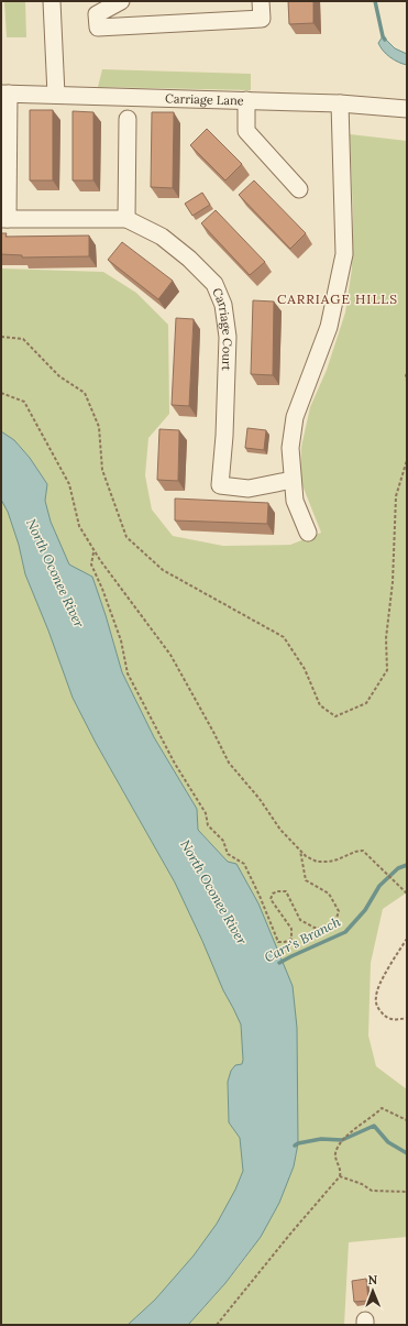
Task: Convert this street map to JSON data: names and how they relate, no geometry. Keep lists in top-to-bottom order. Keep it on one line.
{"streets":{"street":["Carriage Lane","Carriage Court"]},"districts":["CARRIAGE HILLS"],"water":["North Oconee River","Carr's Branch"],"north":"top"}
